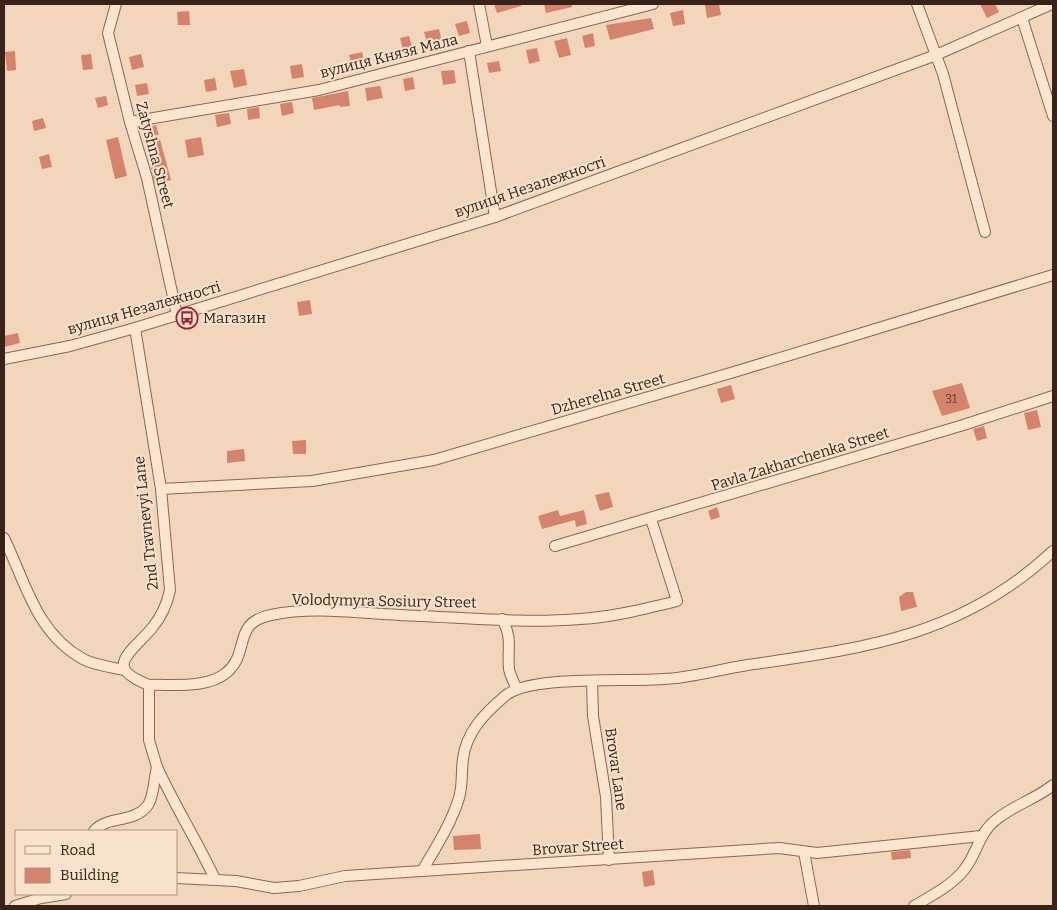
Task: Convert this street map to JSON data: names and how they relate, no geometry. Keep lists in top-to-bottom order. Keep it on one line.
{"streets":{"street":["вулиця Князя Мала","Zatyshna Street","вулиця Незалежності","Dzherelna Street","Pavla Zakharchenka Street","2nd Travnevyi Lane","Volodymyra Sosiury Street","Brovar Lane","Brovar Street"]},"crossings":[["вулиця Князя Мала","Zatyshna Street"],["Zatyshna Street","вулиця Незалежності"],["вулиця Незалежності","2nd Travnevyi Lane"],["Dzherelna Street","2nd Travnevyi Lane"],["Pavla Zakharchenka Street","Volodymyra Sosiury Street"],["Brovar Lane","Brovar Street"]],"places":{"bus stop":["Магазин"]},"house_numbers":["31"],"legend":["Road","Building"]}
